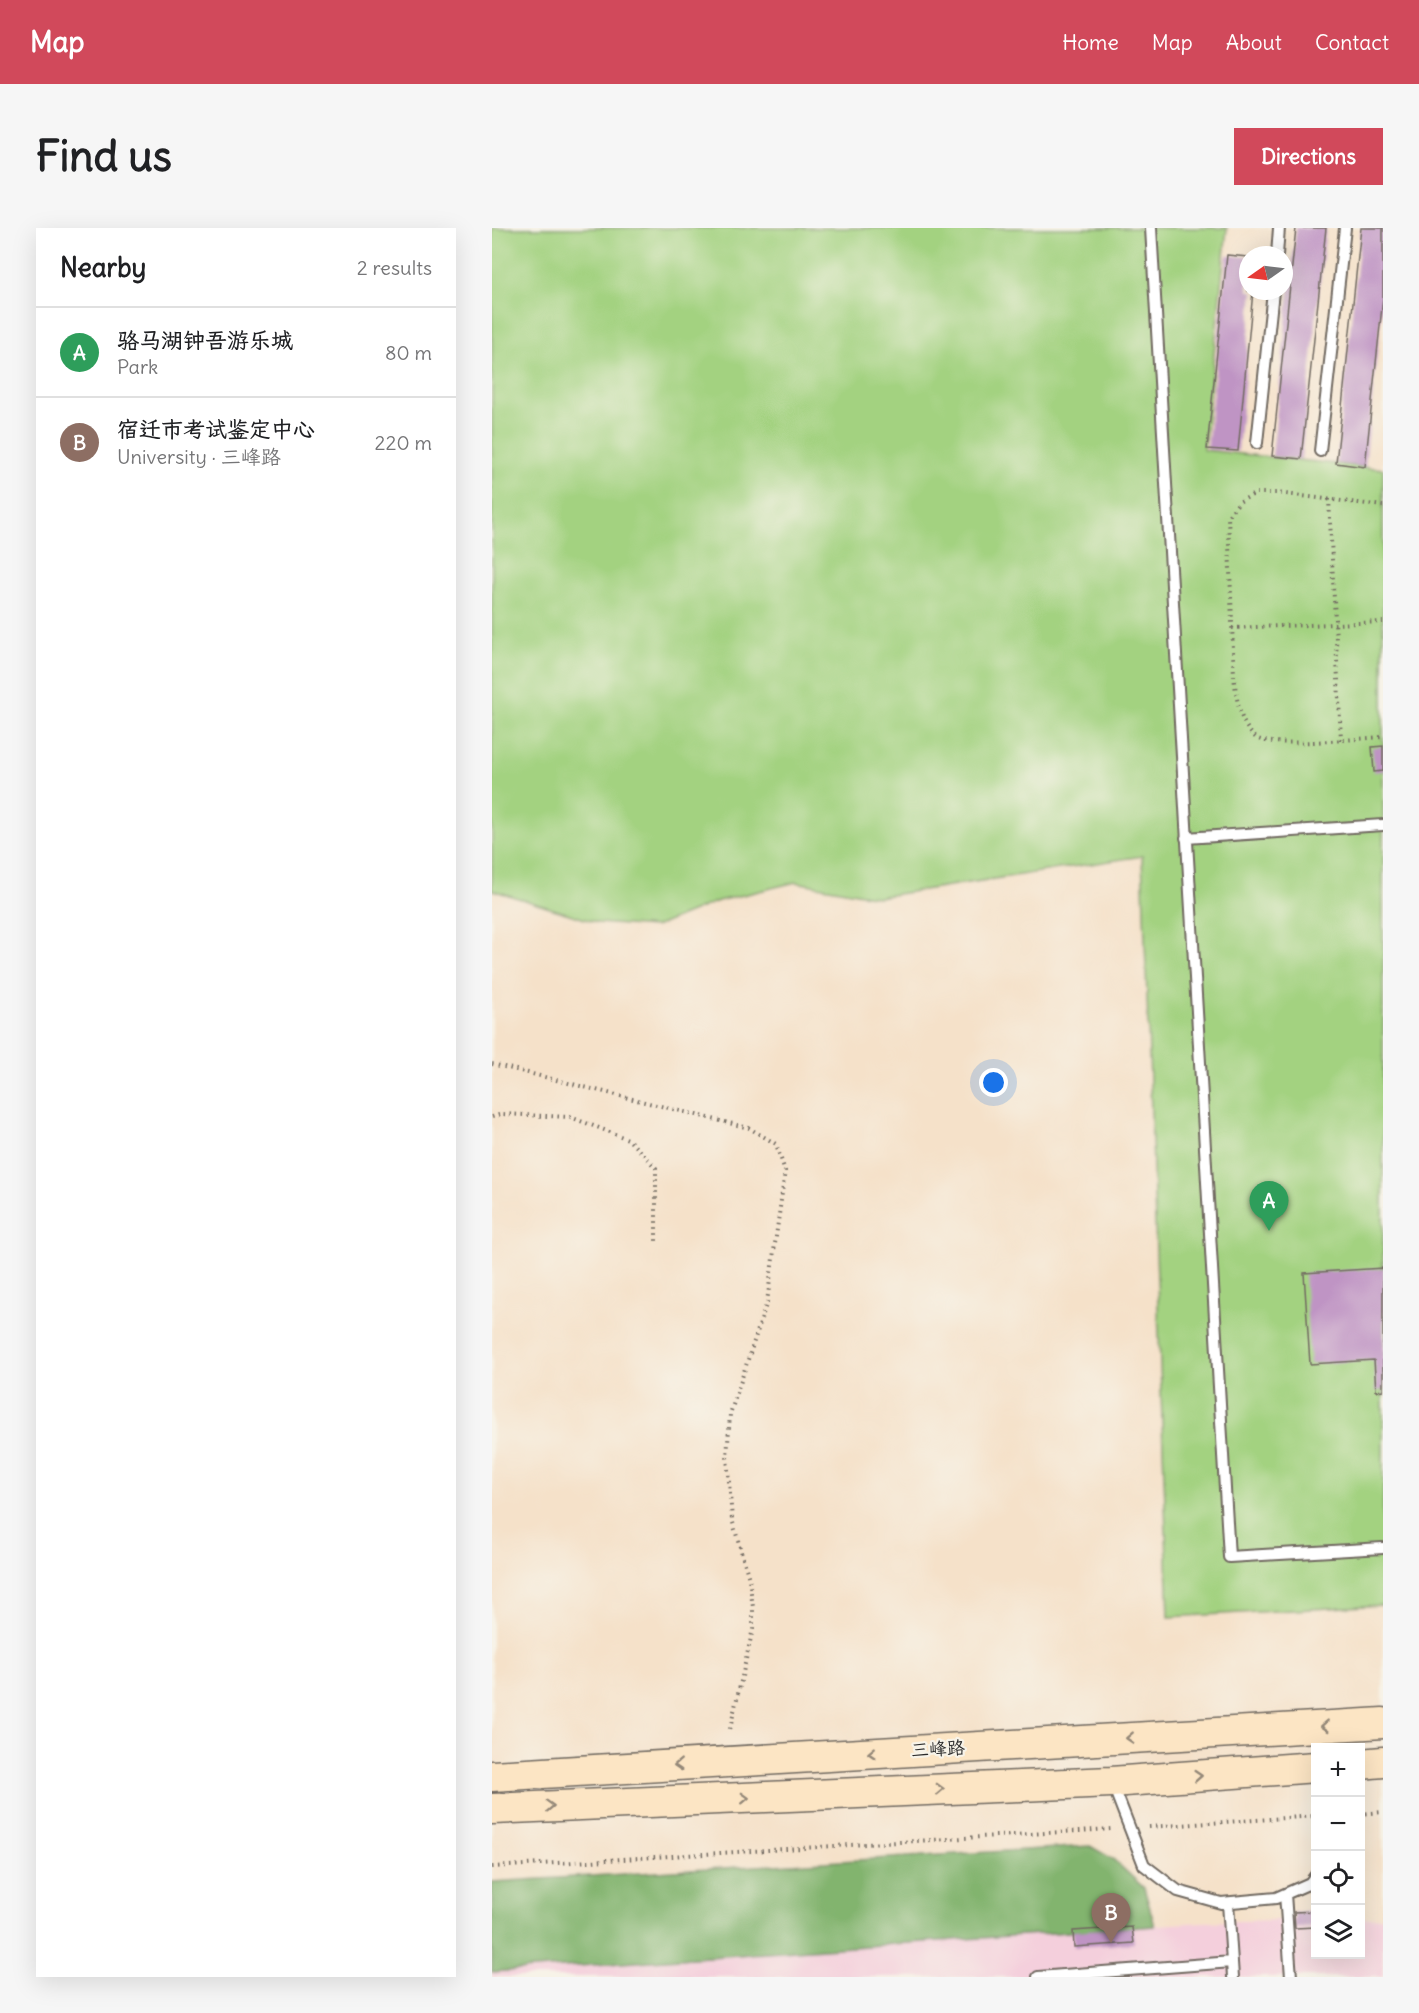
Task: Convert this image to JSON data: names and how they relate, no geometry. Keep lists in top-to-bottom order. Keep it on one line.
{"streets":{"main road":["三峰路"]},"north":"left","page":{"header":"Map","nav":["Home","Map","About","Contact"],"buttons":"Directions","title":"Find us","heading":["Nearby","2 results"],"list":[{"mark":"A","name":"骆马湖钟吾游乐城","note":"Park","value":"80 m"},{"mark":"B","name":"宿迁市考试鉴定中心","note":"University · 三峰路","value":"220 m"}],"pins":["A","B"],"map_buttons":["+","−"]}}
